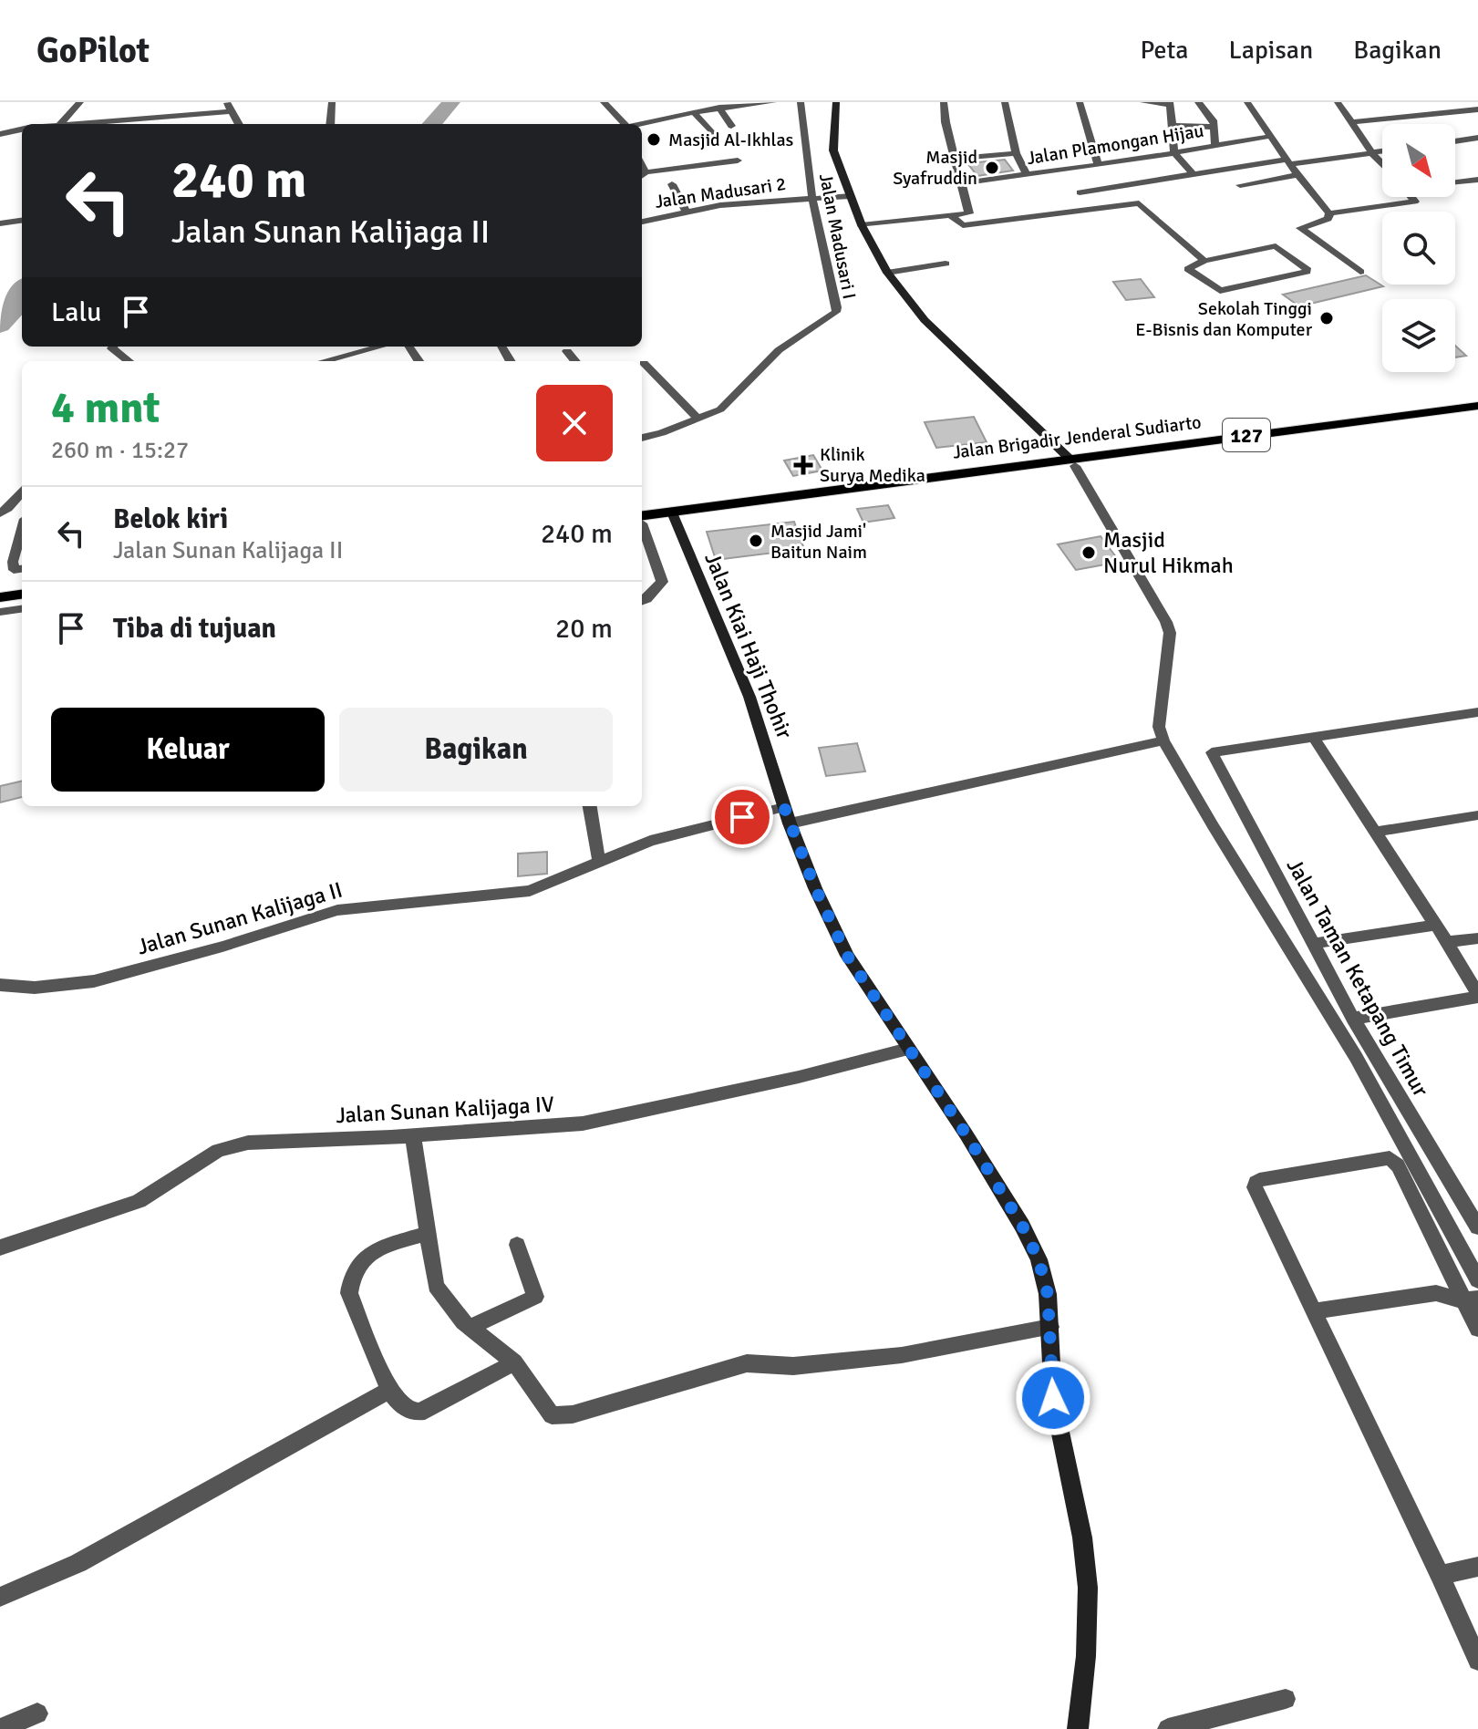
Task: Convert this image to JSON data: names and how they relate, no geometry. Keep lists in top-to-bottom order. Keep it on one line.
{"streets":{"main road":["127","Jalan Brigadir Jenderal Sudiarto"],"street":["Jalan Plamongan Hijau","Jalan Madusari 2","Jalan Madusari I","Jalan Kiai Haji Thohir","Jalan Sunan Kalijaga II","Jalan Taman Ketapang Timur","Jalan Sunan Kalijaga IV"]},"crossings":[["Jalan Madusari 2","Jalan Madusari I"],["Jalan Brigadir Jenderal Sudiarto","Jalan Kiai Haji Thohir"],["Jalan Kiai Haji Thohir","Jalan Sunan Kalijaga II"],["Jalan Kiai Haji Thohir","Jalan Sunan Kalijaga IV"]],"places":{"other":["Masjid Al-Ikhlas","Masjid Syafruddin","Sekolah Tinggi E-Bisnis dan Komputer","Masjid Jami' Baitun Naim","Masjid Nurul Hikmah"],"health":["Klinik Surya Medika"]},"north":"bottom right","page":{"header":"GoPilot","nav":["Peta","Lapisan","Bagikan"],"turn":["240 m","Jalan Sunan Kalijaga II"],"then":"Lalu","heading":["4 mnt","260 m · 15:27"],"list":[{"name":"Belok kiri","note":"Jalan Sunan Kalijaga II","value":"240 m"},{"name":"Tiba di tujuan","value":"20 m"}],"buttons":["Keluar","Bagikan"]}}
